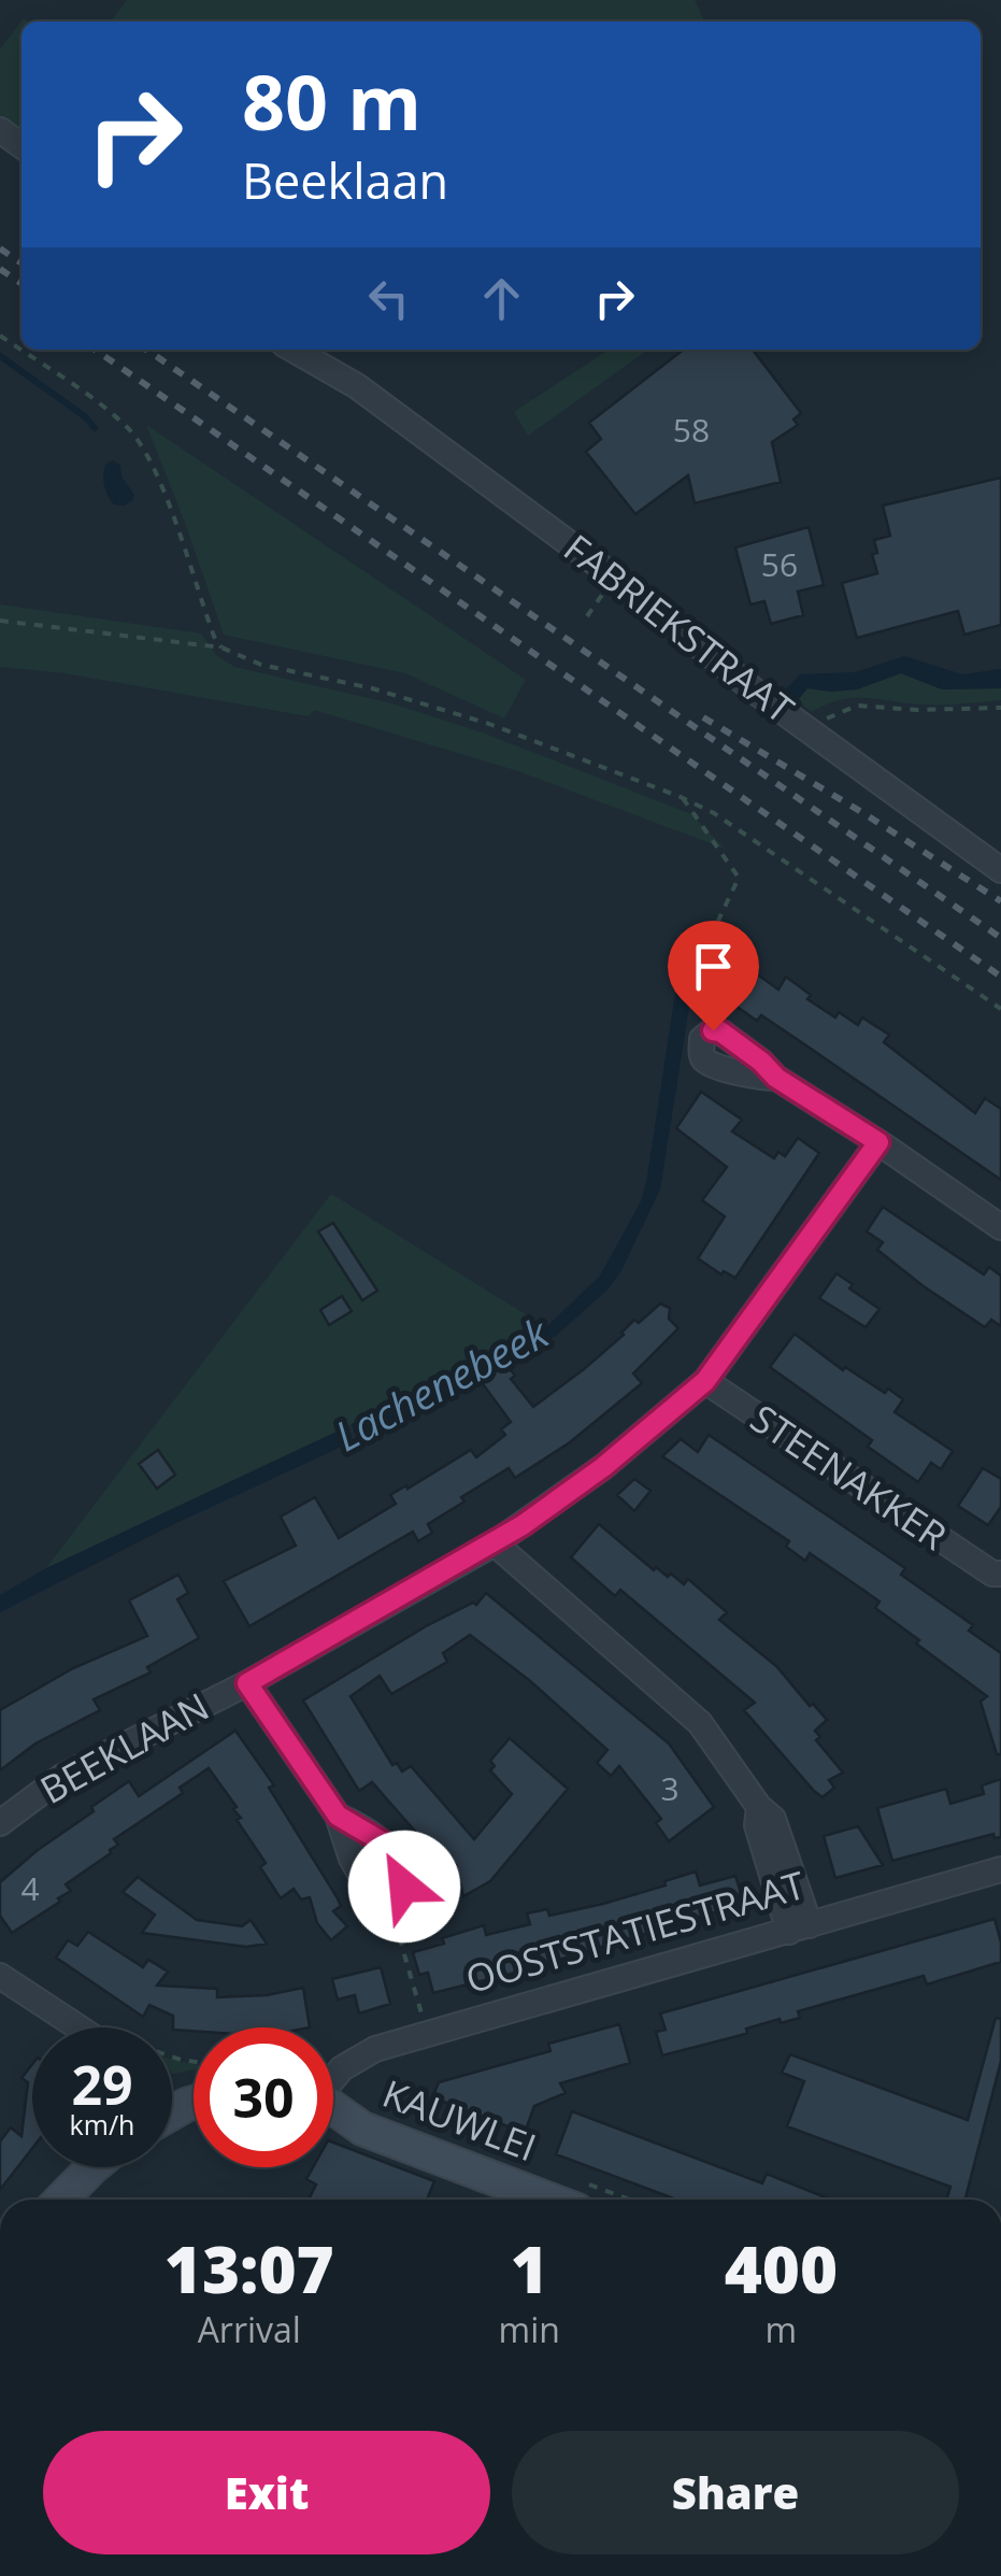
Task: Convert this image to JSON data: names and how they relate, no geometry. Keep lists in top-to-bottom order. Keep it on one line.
{"streets":{"street":["FABRIEKSTRAAT","STEENAKKER","BEEKLAAN","OOSTSTATIESTRAAT","KAUWLEI"]},"crossings":[["STEENAKKER","BEEKLAAN"]],"water":["Lachenebeek"],"house_numbers":["58","56","3","4"],"page":{"turn":["80 m","Beeklaan"],"speed":"29 km/h","limit":"30","eta":["13:07","Arrival","1","min","400","m"],"buttons":["Exit","Share"]}}
